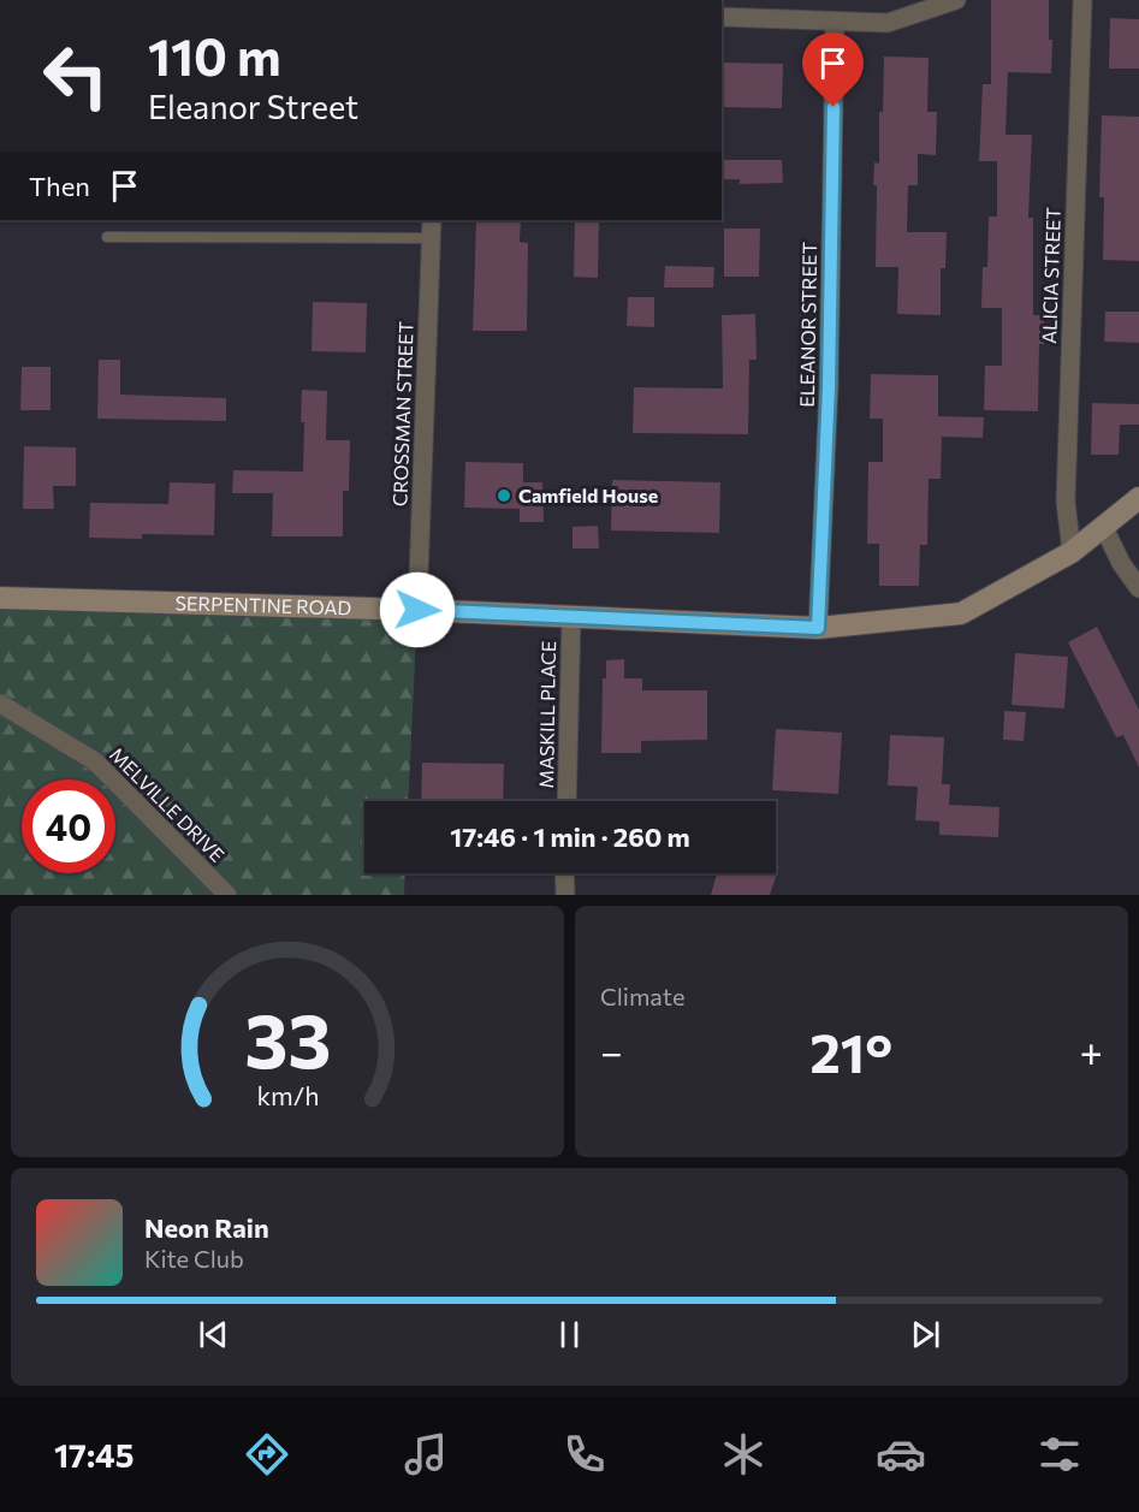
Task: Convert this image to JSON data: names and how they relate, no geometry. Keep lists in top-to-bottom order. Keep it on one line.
{"streets":{"street":["ALICIA STREET","ELEANOR STREET","CROSSMAN STREET","SERPENTINE ROAD","MASKILL PLACE","MELVILLE DRIVE"]},"crossings":[["ALICIA STREET","SERPENTINE ROAD"],["ELEANOR STREET","SERPENTINE ROAD"],["CROSSMAN STREET","SERPENTINE ROAD"],["SERPENTINE ROAD","MASKILL PLACE"]],"places":["Camfield House"],"page":{"turn":["110 m","Eleanor Street"],"then":"Then","limit":"40","trip":"17:46 · 1 min · 260 m","tile":"Climate","heat":["−","21°","+"],"song":["Neon Rain","Kite Club"],"tabs":"17:45","gauge":["33","km/h"]}}
